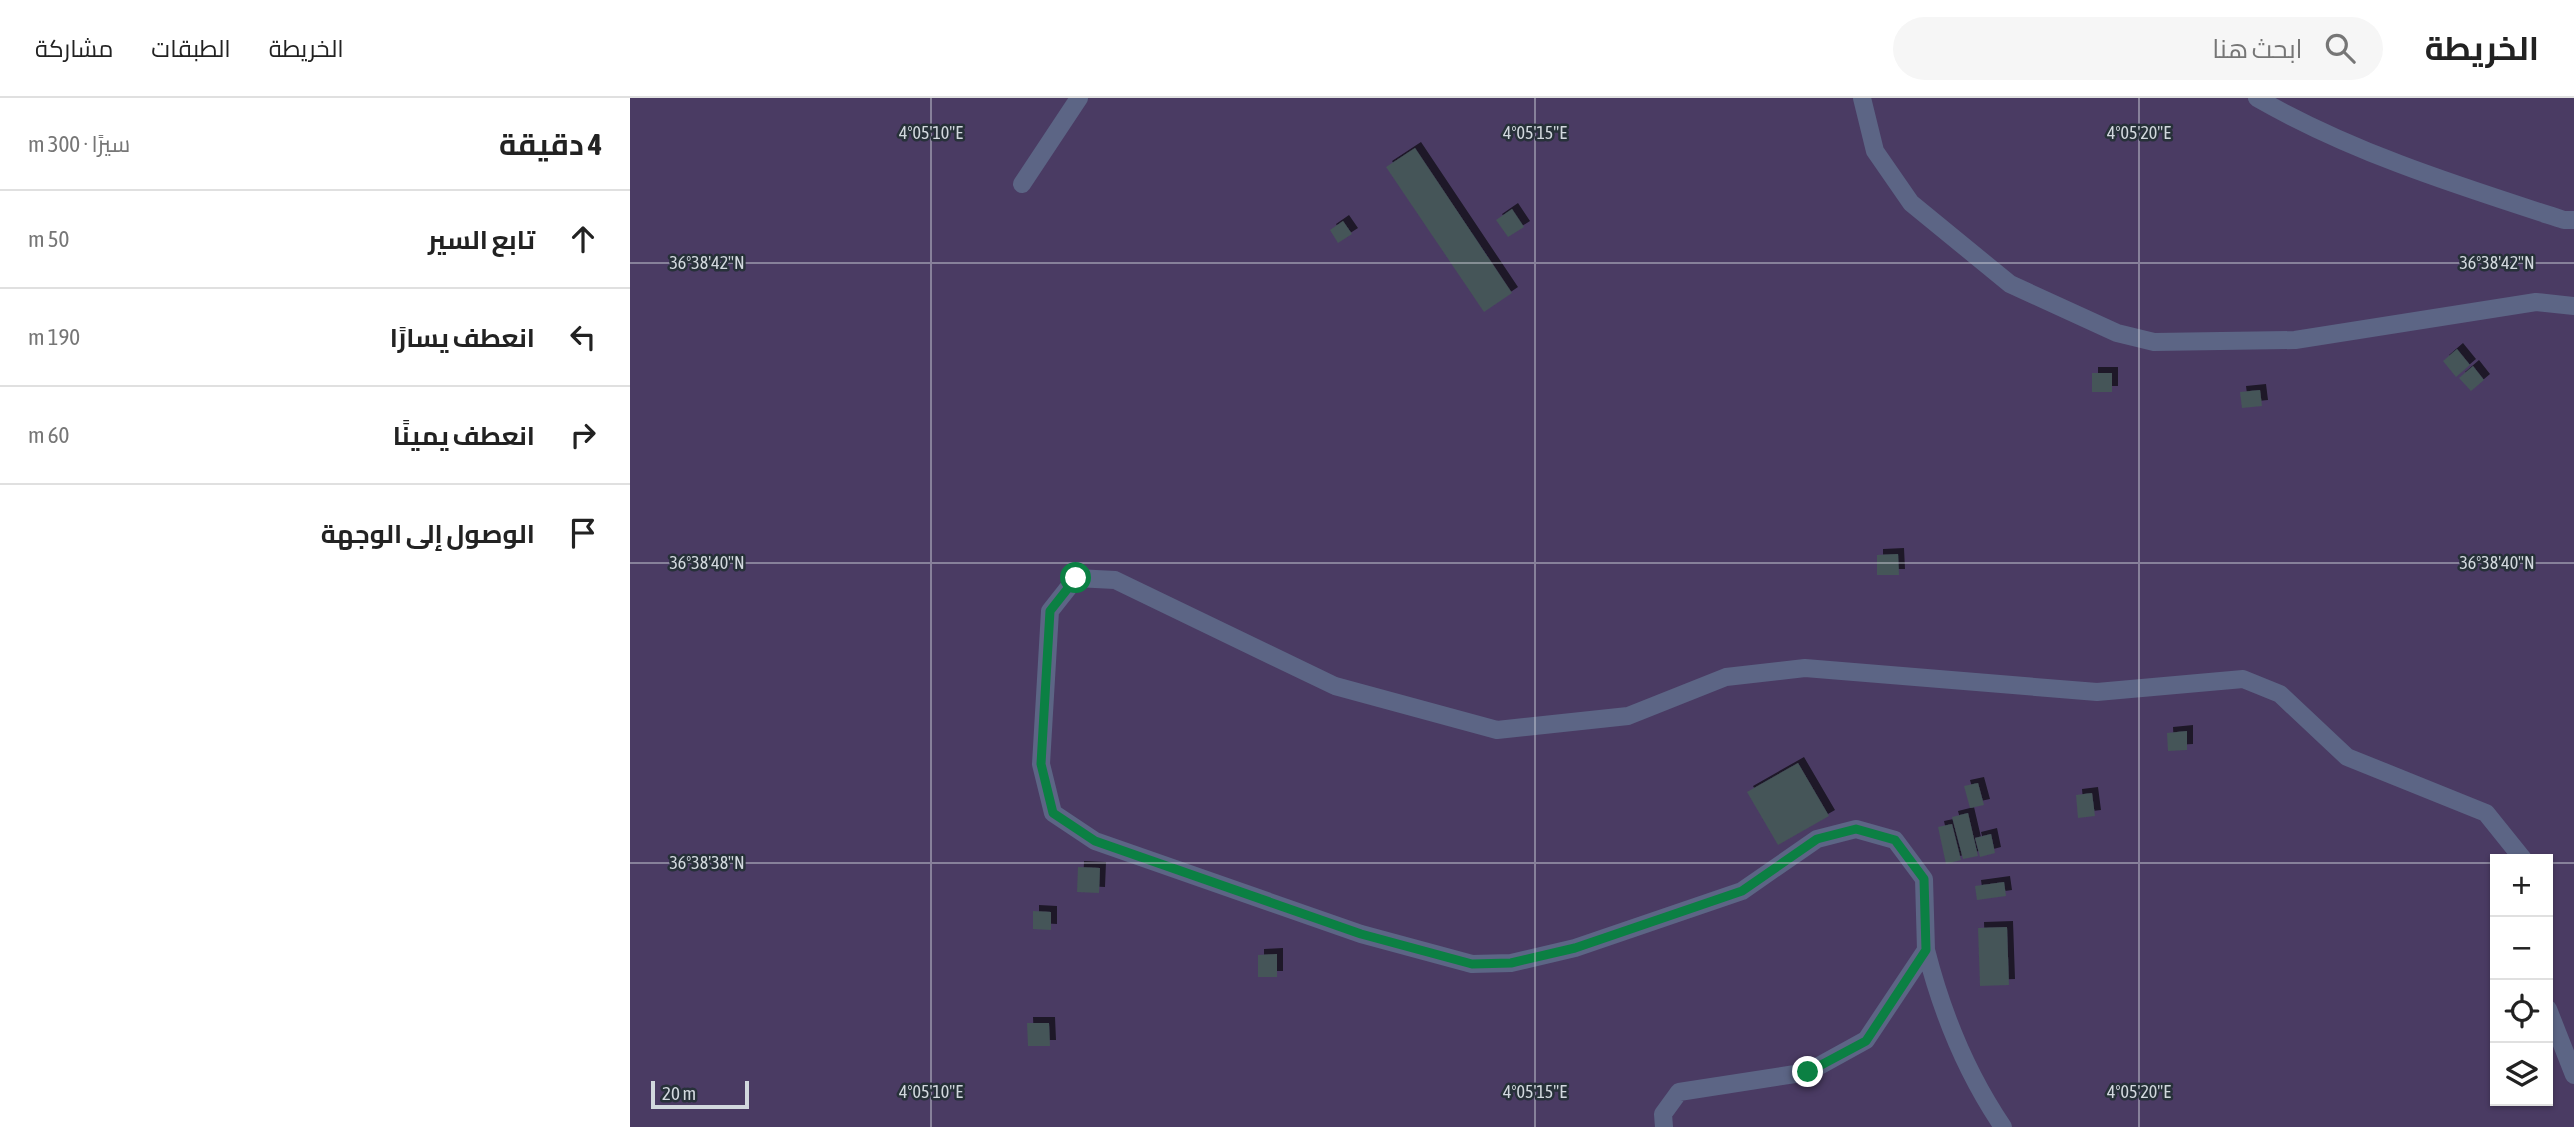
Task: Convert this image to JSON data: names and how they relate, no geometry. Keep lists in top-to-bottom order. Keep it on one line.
{"scale_bar":"20 m","page":{"header":"الخريطة","search":"ابحث هنا","nav":["الخريطة","الطبقات","مشاركة"],"heading":["4 دقيقة","سيرًا · 300 m"],"list":[["تابع السير","50 m"],["انعطف يسارًا","190 m"],["انعطف يمينًا","60 m"],"الوصول إلى الوجهة"],"map_buttons":["+","−"],"scale":"20 m"},"coordinates":["4°05'10\"E","4°05'15\"E","4°05'20\"E","36°38'42\"N","36°38'40\"N","36°38'38\"N"]}
